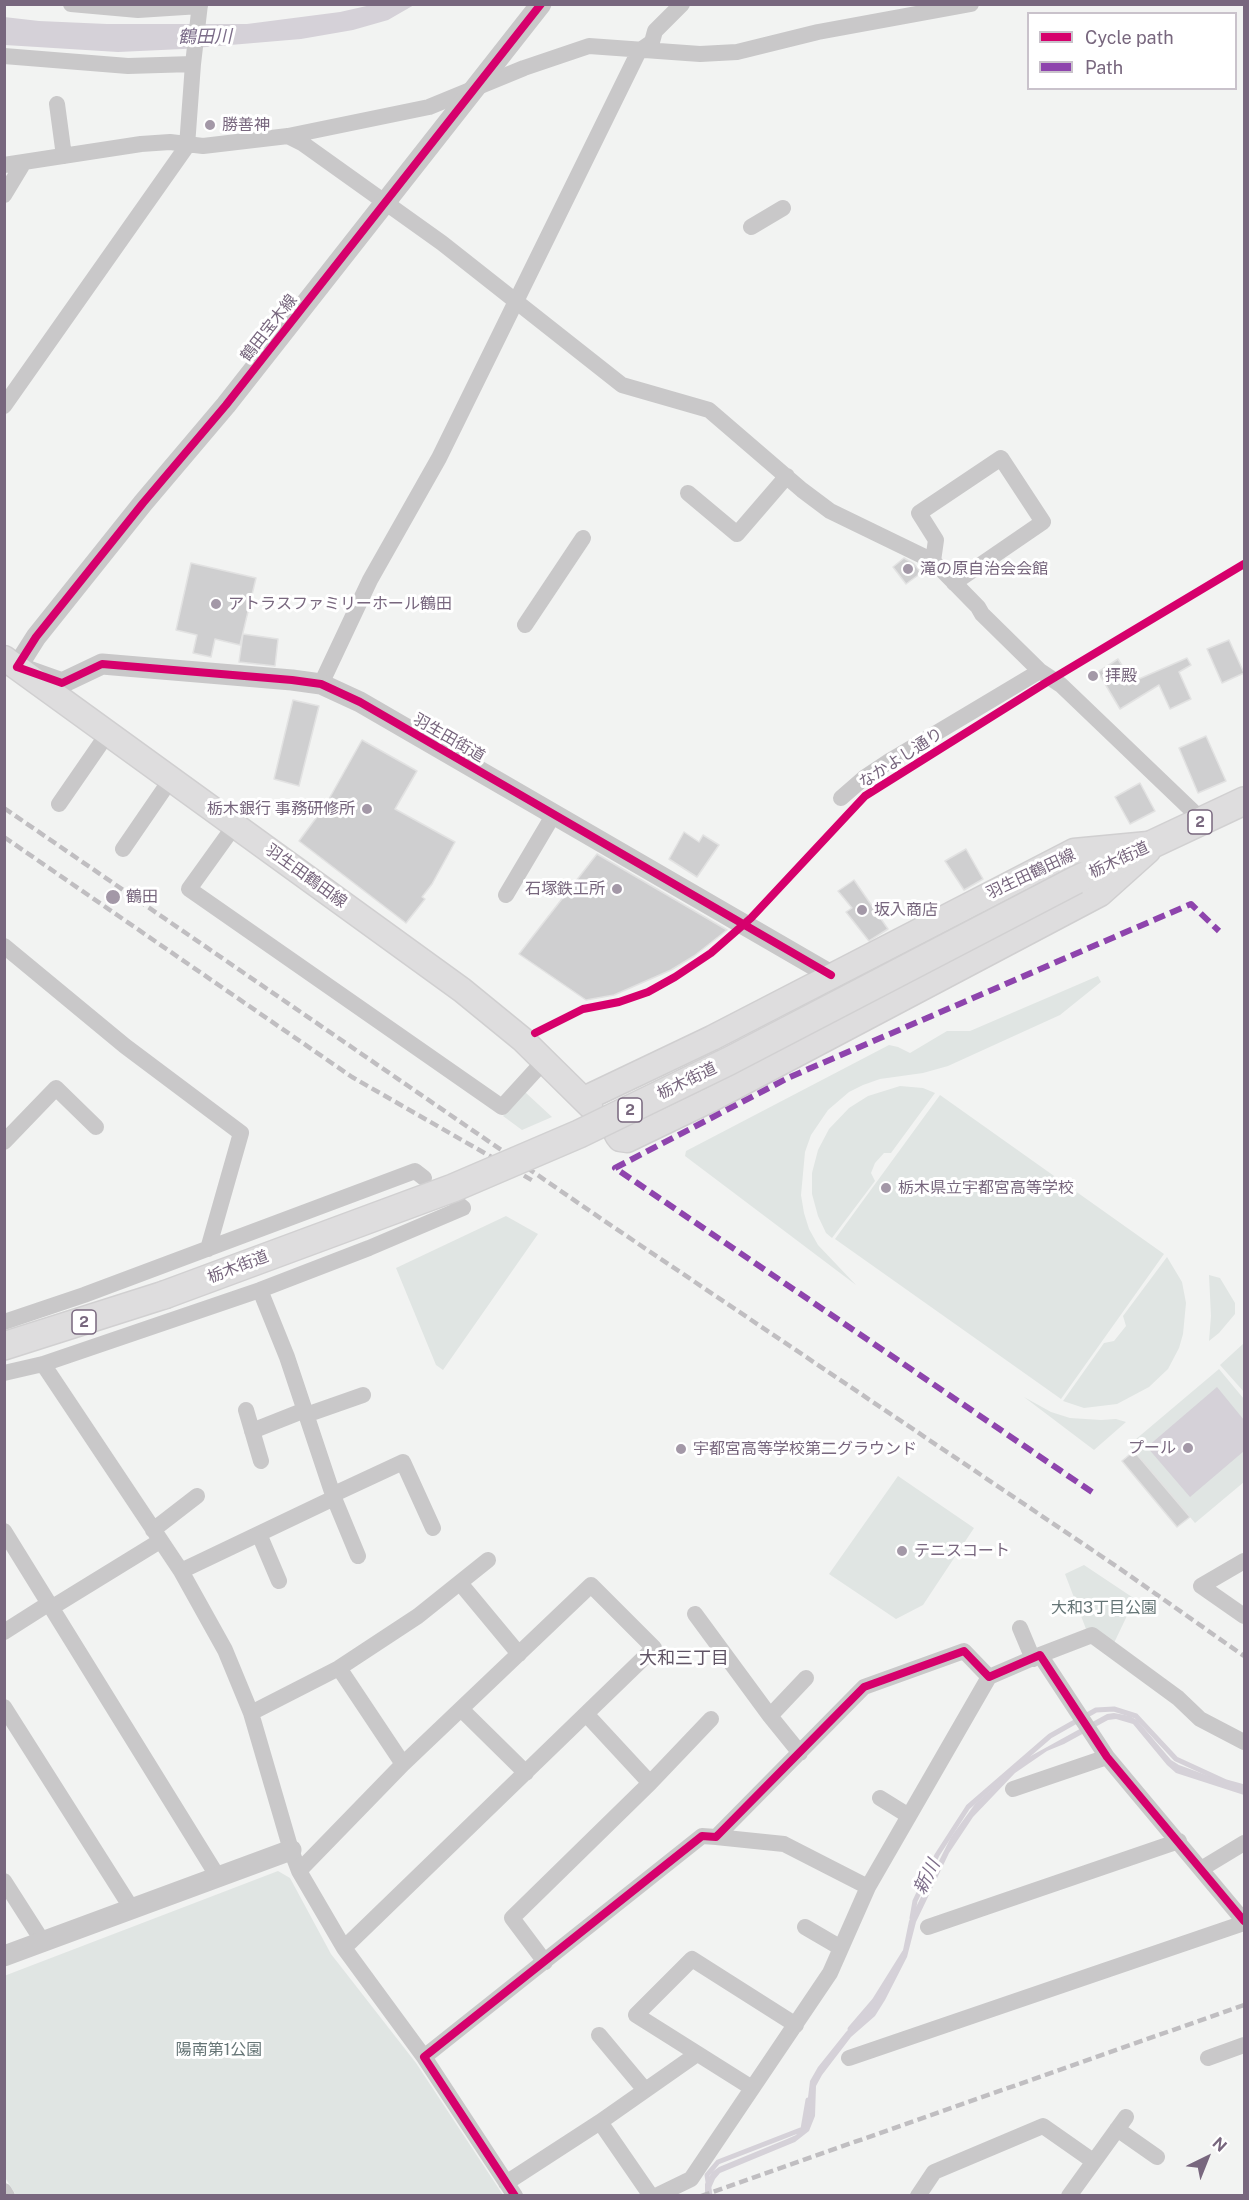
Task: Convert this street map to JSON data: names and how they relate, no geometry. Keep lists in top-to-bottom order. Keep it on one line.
{"streets":{"main road":["2","栃木街道","羽生田鶴田線"],"street":["鶴田宝木線","羽生田街道"],"cycle path":["なかよし通り"]},"crossings":[["鶴田宝木線","羽生田街道"],["鶴田宝木線","羽生田鶴田線"],["羽生田街道","羽生田鶴田線"],["栃木街道","羽生田鶴田線"]],"districts":["大和三丁目"],"water":["鶴田川","新川"],"parks":["大和3丁目公園","陽南第1公園"],"places":["勝善神","滝の原自治会会館","アトラスファミリーホール鶴田","拝殿","栃木銀行 事務研修所","石塚鉄工所","鶴田","坂入商店","栃木県立宇都宮高等学校","プール","宇都宮高等学校第二グラウンド","テニスコート"],"legend":["Cycle path","Path"],"north":"top right"}
